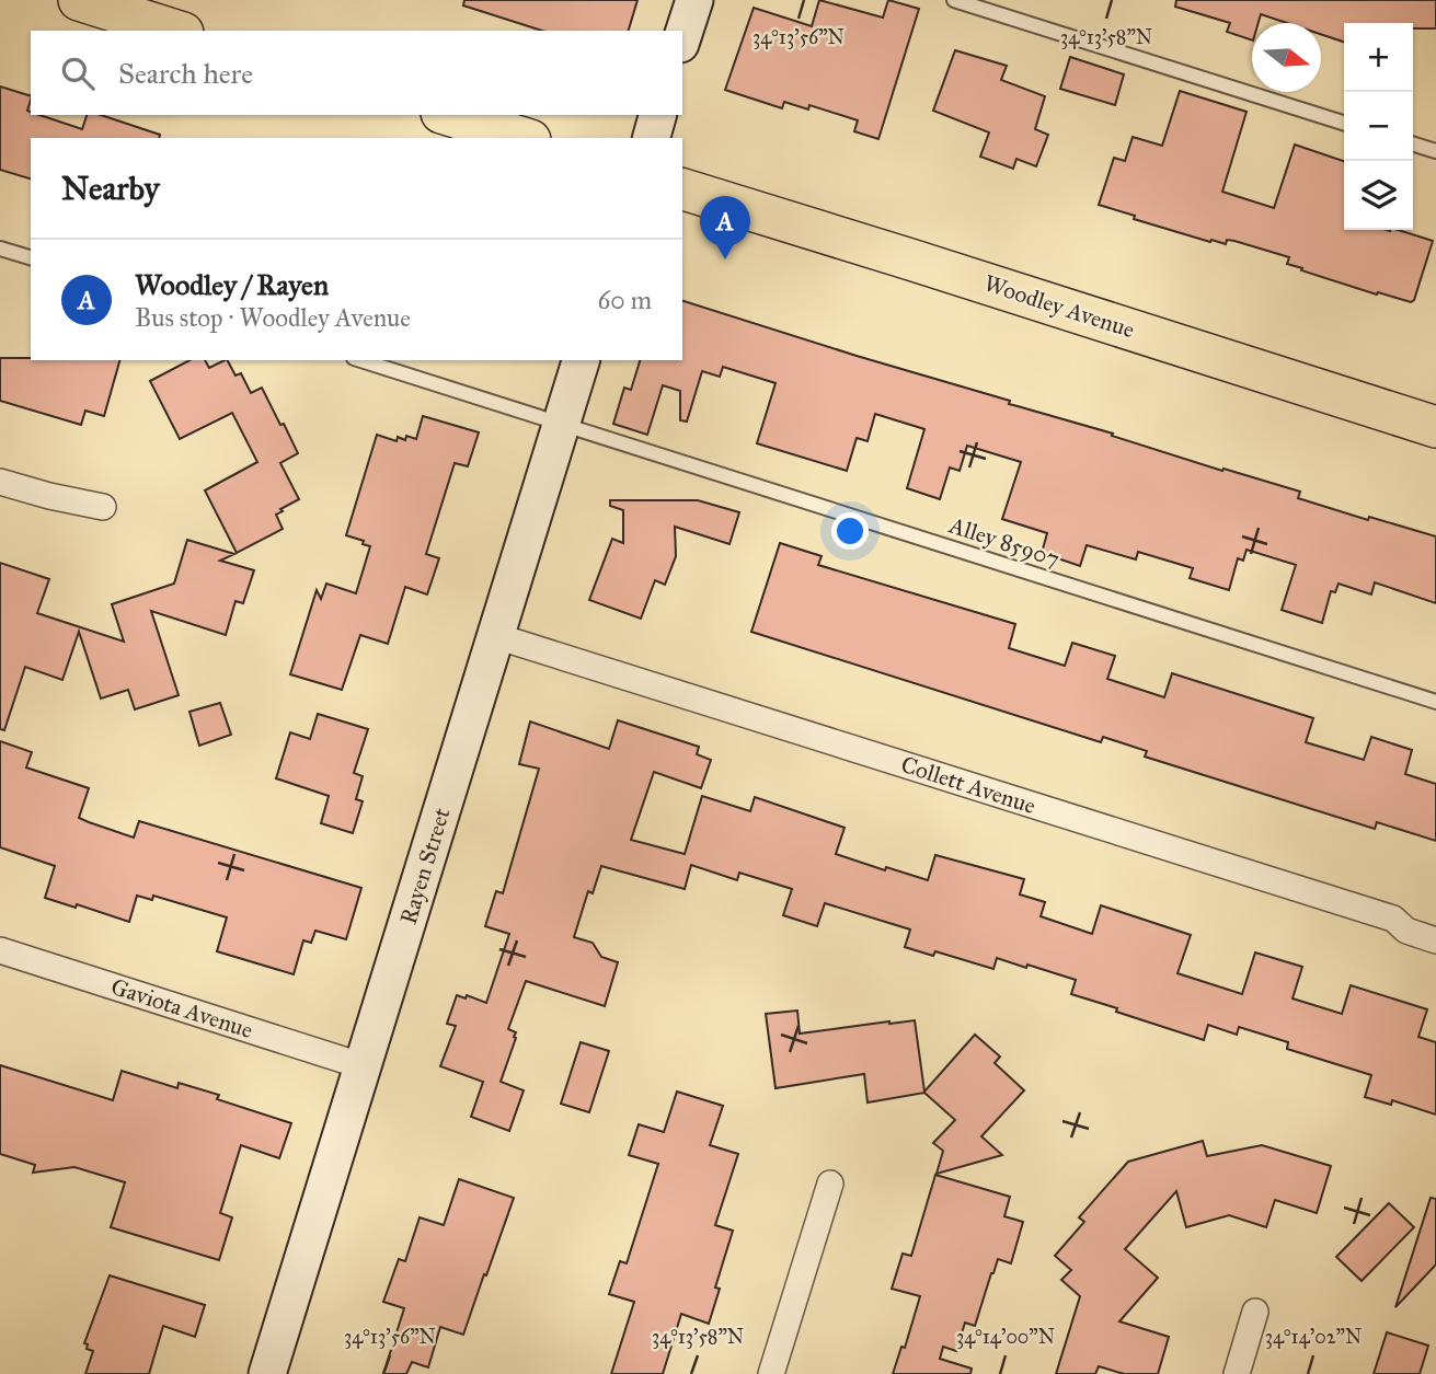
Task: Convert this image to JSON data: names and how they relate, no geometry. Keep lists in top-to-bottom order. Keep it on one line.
{"streets":{"main road":["Woodley Avenue"],"street":["Collett Avenue","Rayen Street","Gaviota Avenue"],"lane":["Alley 85907"]},"crossings":[["Alley 85907","Rayen Street"],["Collett Avenue","Rayen Street"],["Rayen Street","Gaviota Avenue"]],"north":"right","page":{"map_buttons":["+","−"],"search":"Search here","heading":"Nearby","pins":"A","list":[{"mark":"A","name":"Woodley / Rayen","note":"Bus stop · Woodley Avenue","value":"60 m"}]},"coordinates":["34°13'56\"N","34°13'58\"N","34°14'00\"N","34°14'02\"N"]}
